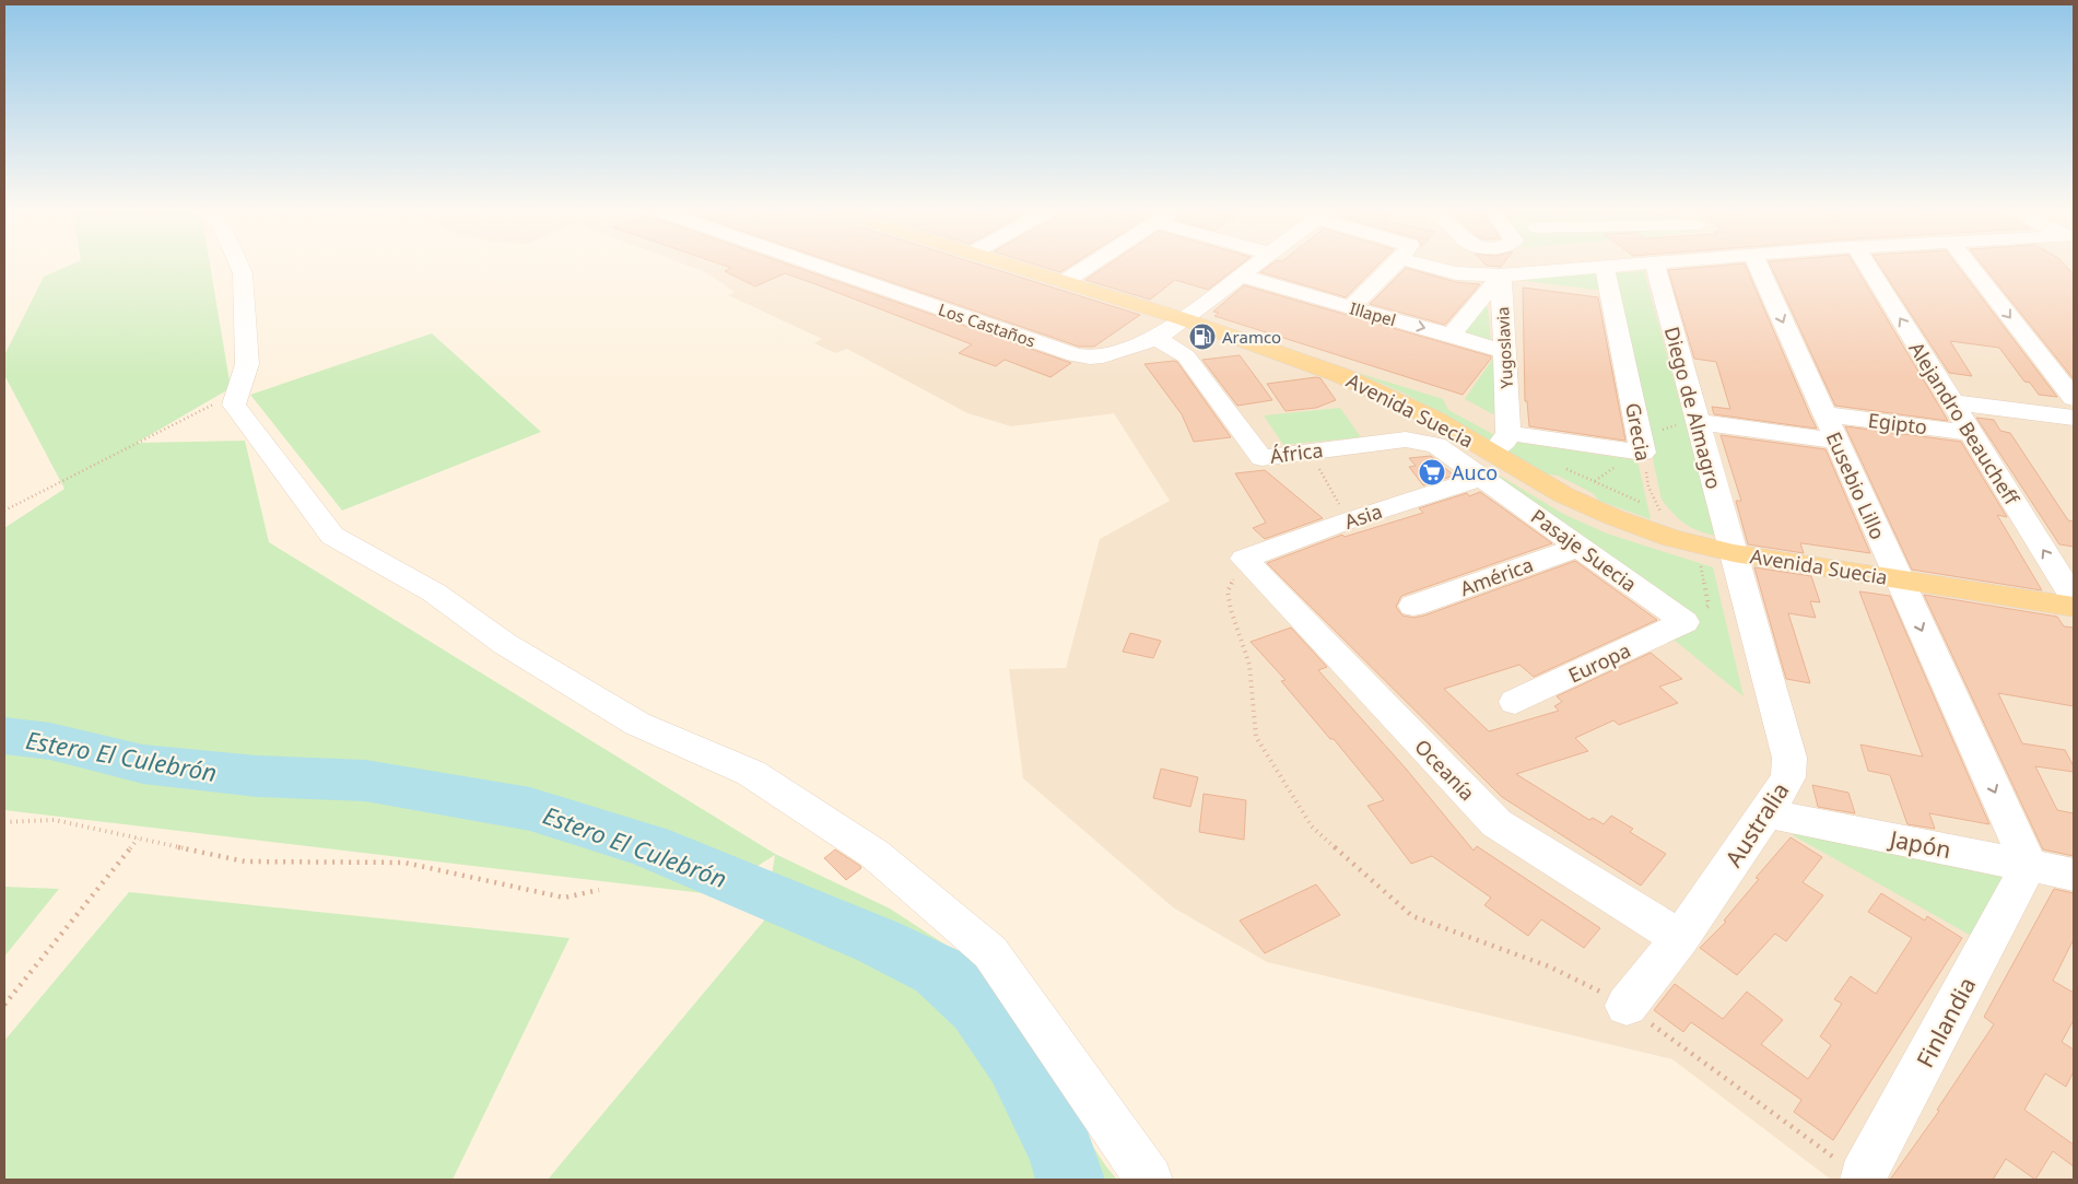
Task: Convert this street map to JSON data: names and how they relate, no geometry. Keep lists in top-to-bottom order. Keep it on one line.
{"streets":{"main road":["Avenida Suecia"],"street":["Illapel","Los Castaños","Yugoslavia","Diego de Almagro","Egipto","Alejandro Beaucheff","Grecia","África","Eusebio Lillo","Asia","Pasaje Suecia","América","Europa","Oceanía","Australia","Japón","Finlandia"]},"crossings":[["Illapel","Los Castaños"],["Illapel","Yugoslavia"],["Los Castaños","Avenida Suecia"],["Los Castaños","África"],["Diego de Almagro","Avenida Suecia"],["Diego de Almagro","Australia"],["Avenida Suecia","África"],["Avenida Suecia","Eusebio Lillo"],["Avenida Suecia","Asia"],["Avenida Suecia","Pasaje Suecia"],["Avenida Suecia","Australia"],["Egipto","Alejandro Beaucheff"],["Egipto","Eusebio Lillo"],["África","Asia"],["África","Pasaje Suecia"],["Eusebio Lillo","Japón"],["Eusebio Lillo","Finlandia"],["Asia","Pasaje Suecia"],["Asia","Oceanía"],["Pasaje Suecia","América"],["Pasaje Suecia","Europa"],["Oceanía","Australia"],["Australia","Japón"],["Japón","Finlandia"]],"one_way":["Eusebio Lillo"],"water":["Estero El Culebrón"],"places":{"fuel station":["Aramco"],"supermarket":["Auco"]}}
